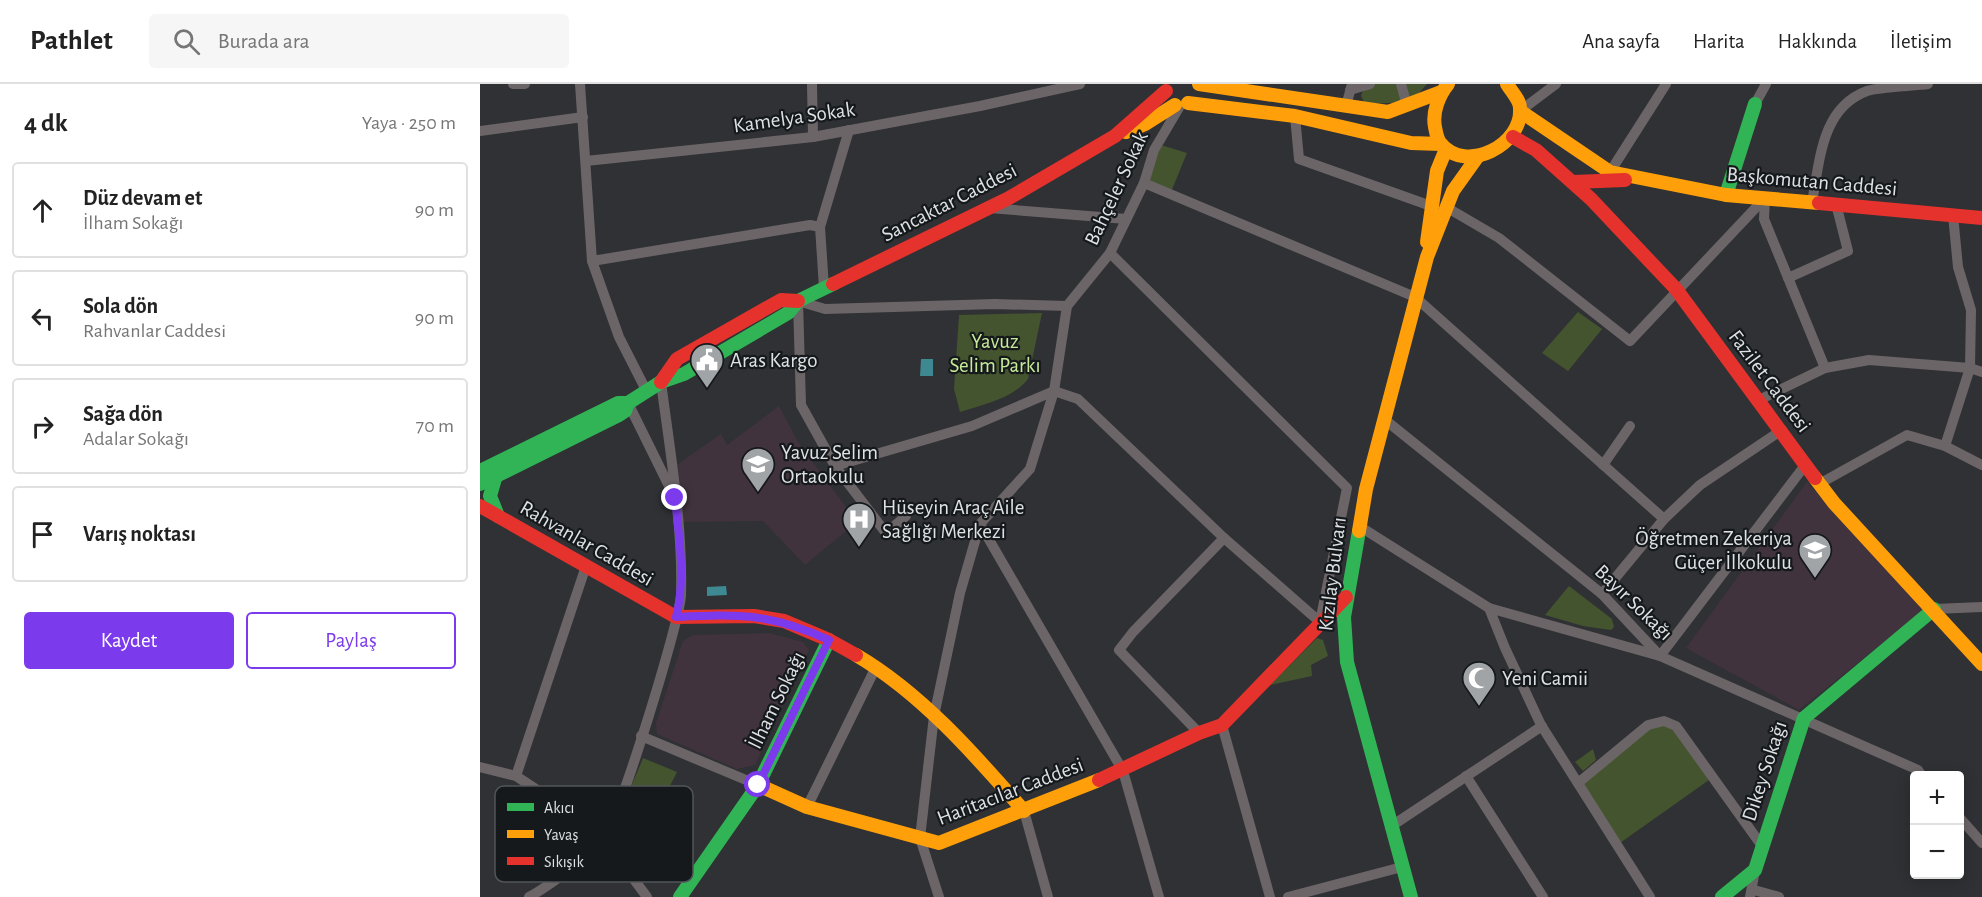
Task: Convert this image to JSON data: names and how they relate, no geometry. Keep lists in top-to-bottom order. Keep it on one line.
{"streets":{"street":["Kamelya Sokak","Başkomutan Caddesi","Bahçeler Sokak","Sancaktar Caddesi","Fazilet Caddesi","Rahvanlar Caddesi","Kızılay Bulvarı","Bayır Sokağı","İlham Sokağı","Dikey Sokağı","Haritacılar Caddesi"]},"crossings":[["Başkomutan Caddesi","Fazilet Caddesi"],["Fazilet Caddesi","Dikey Sokağı"],["Kızılay Bulvarı","Bayır Sokağı"],["Kızılay Bulvarı","Haritacılar Caddesi"],["Bayır Sokağı","Dikey Sokağı"],["İlham Sokağı","Haritacılar Caddesi"]],"parks":["Yavuz Selim Parkı"],"places":{"public building":["Aras Kargo"],"school or university":["Yavuz Selim Ortaokulu","Öğretmen Zekeriya Güçer İlkokulu"],"hospital":["Hüseyin Araç Aile Sağlığı Merkezi"],"mosque":["Yeni Camii"]},"legend":["Akıcı","Yavaş","Sıkışık"],"page":{"header":"Pathlet","search":"Burada ara","nav":["Ana sayfa","Harita","Hakkında","İletişim"],"heading":["4 dk","Yaya · 250 m"],"list":[["Düz devam et","İlham Sokağı","90 m"],["Sola dön","Rahvanlar Caddesi","90 m"],["Sağa dön","Adalar Sokağı","70 m"],"Varış noktası"],"buttons":["Kaydet","Paylaş"],"map_buttons":["+","−"]}}
